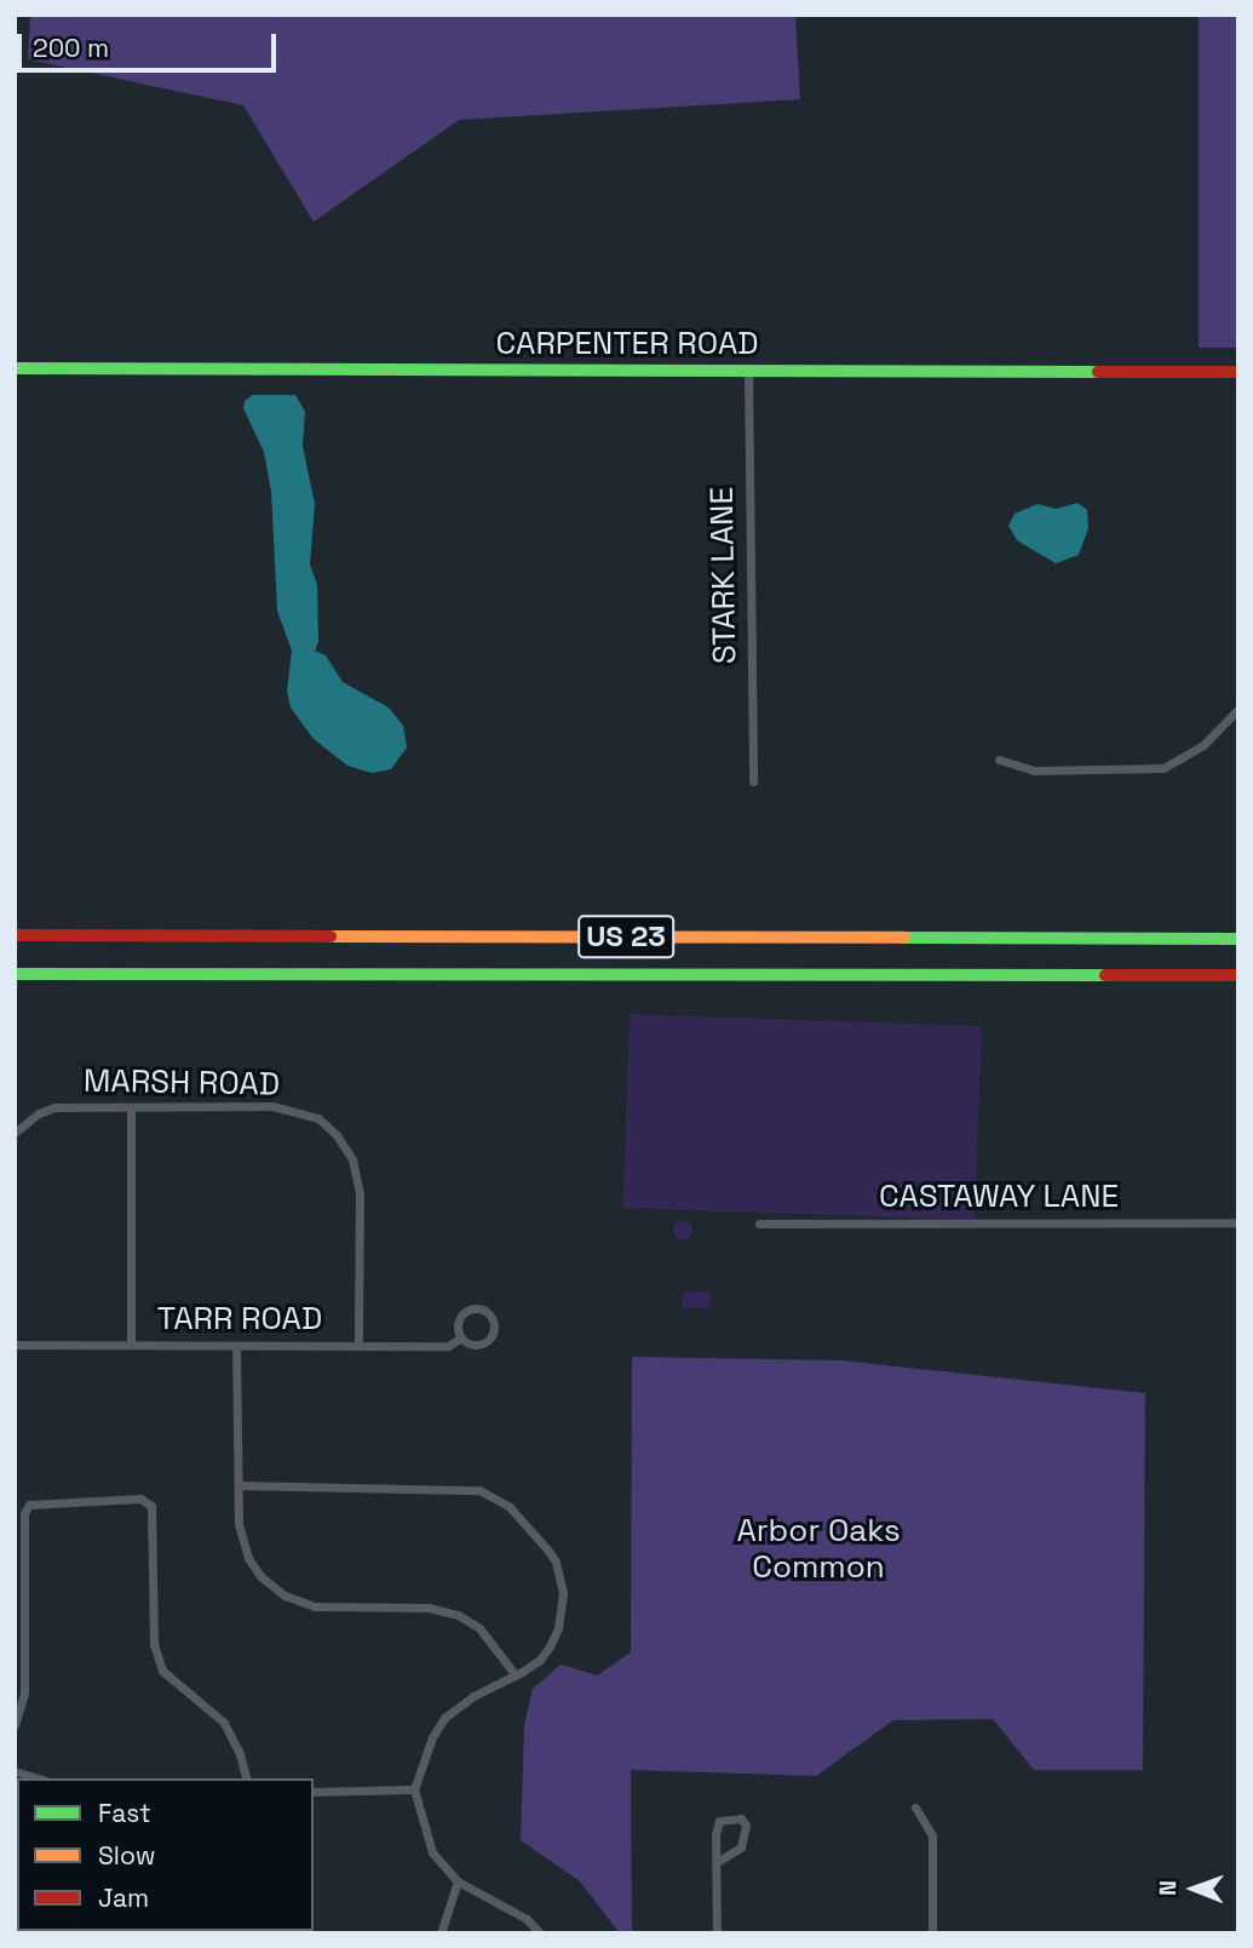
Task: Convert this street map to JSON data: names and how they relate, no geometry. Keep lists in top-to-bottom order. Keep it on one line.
{"streets":{"main road":["CARPENTER ROAD","US 23"],"street":["STARK LANE","MARSH ROAD","CASTAWAY LANE","TARR ROAD"]},"crossings":[["CARPENTER ROAD","STARK LANE"],["MARSH ROAD","TARR ROAD"]],"parks":["Arbor Oaks Common"],"legend":["Fast","Slow","Jam"],"scale_bar":"200 m","north":"left"}
